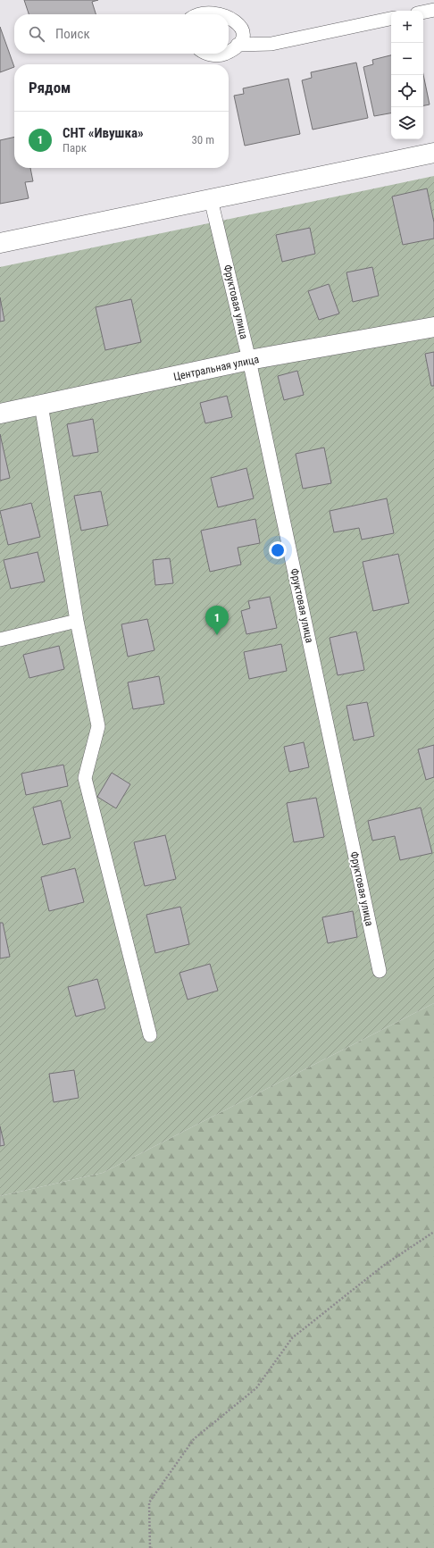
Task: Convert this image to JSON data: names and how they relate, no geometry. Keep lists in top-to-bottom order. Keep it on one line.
{"streets":{"street":["Центральная улица"],"lane":["Фруктовая улица"]},"crossings":[["Фруктовая улица","Центральная улица"]],"page":{"map_buttons":["+","−"],"search":"Поиск","heading":"Рядом","list":[{"mark":"1","name":"СНТ «Ивушка»","note":"Парк","value":"30 m"}],"pins":"1"}}
